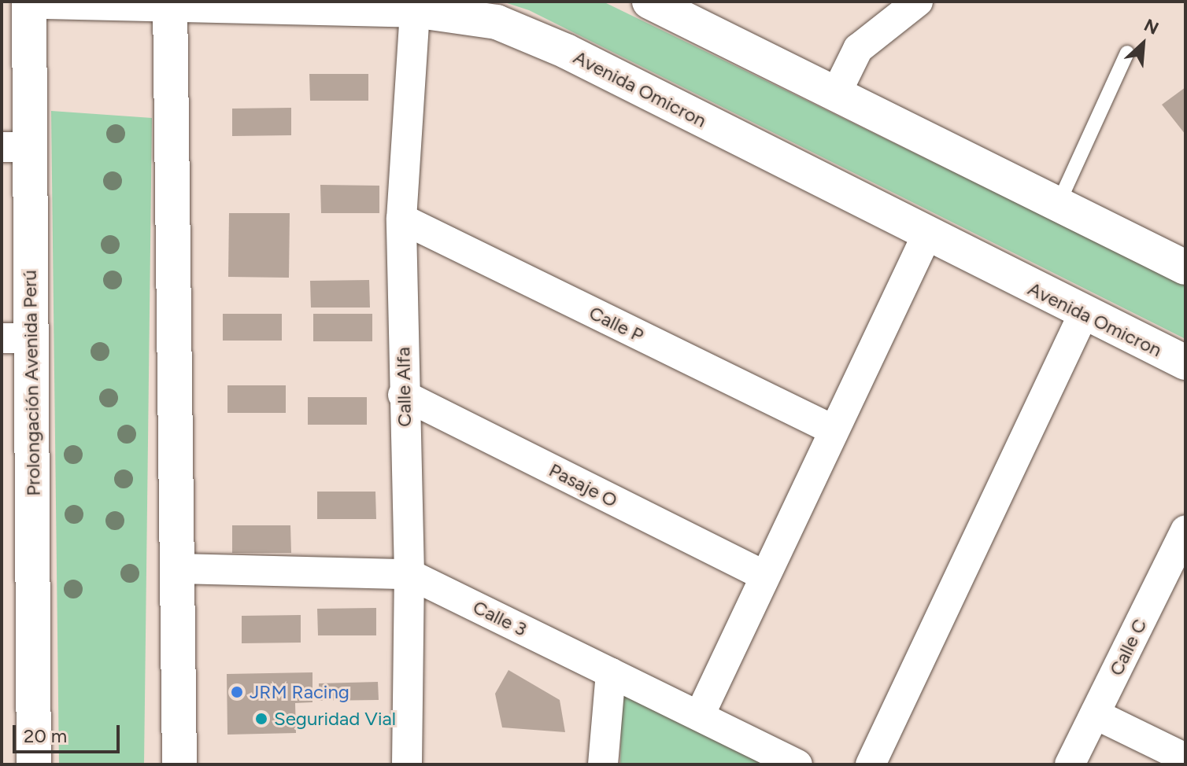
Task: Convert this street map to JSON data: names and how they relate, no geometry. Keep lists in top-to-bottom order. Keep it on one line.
{"streets":{"street":["Avenida Omicron","Calle P","Prolongación Avenida Perú","Calle Alfa","Pasaje O","Calle 3","Calle C"]},"crossings":[["Avenida Omicron","Calle Alfa"],["Calle P","Calle Alfa"],["Calle Alfa","Pasaje O"],["Calle Alfa","Calle 3"]],"places":["JRM Racing","Seguridad Vial"],"scale_bar":"20 m","north":"top right"}
